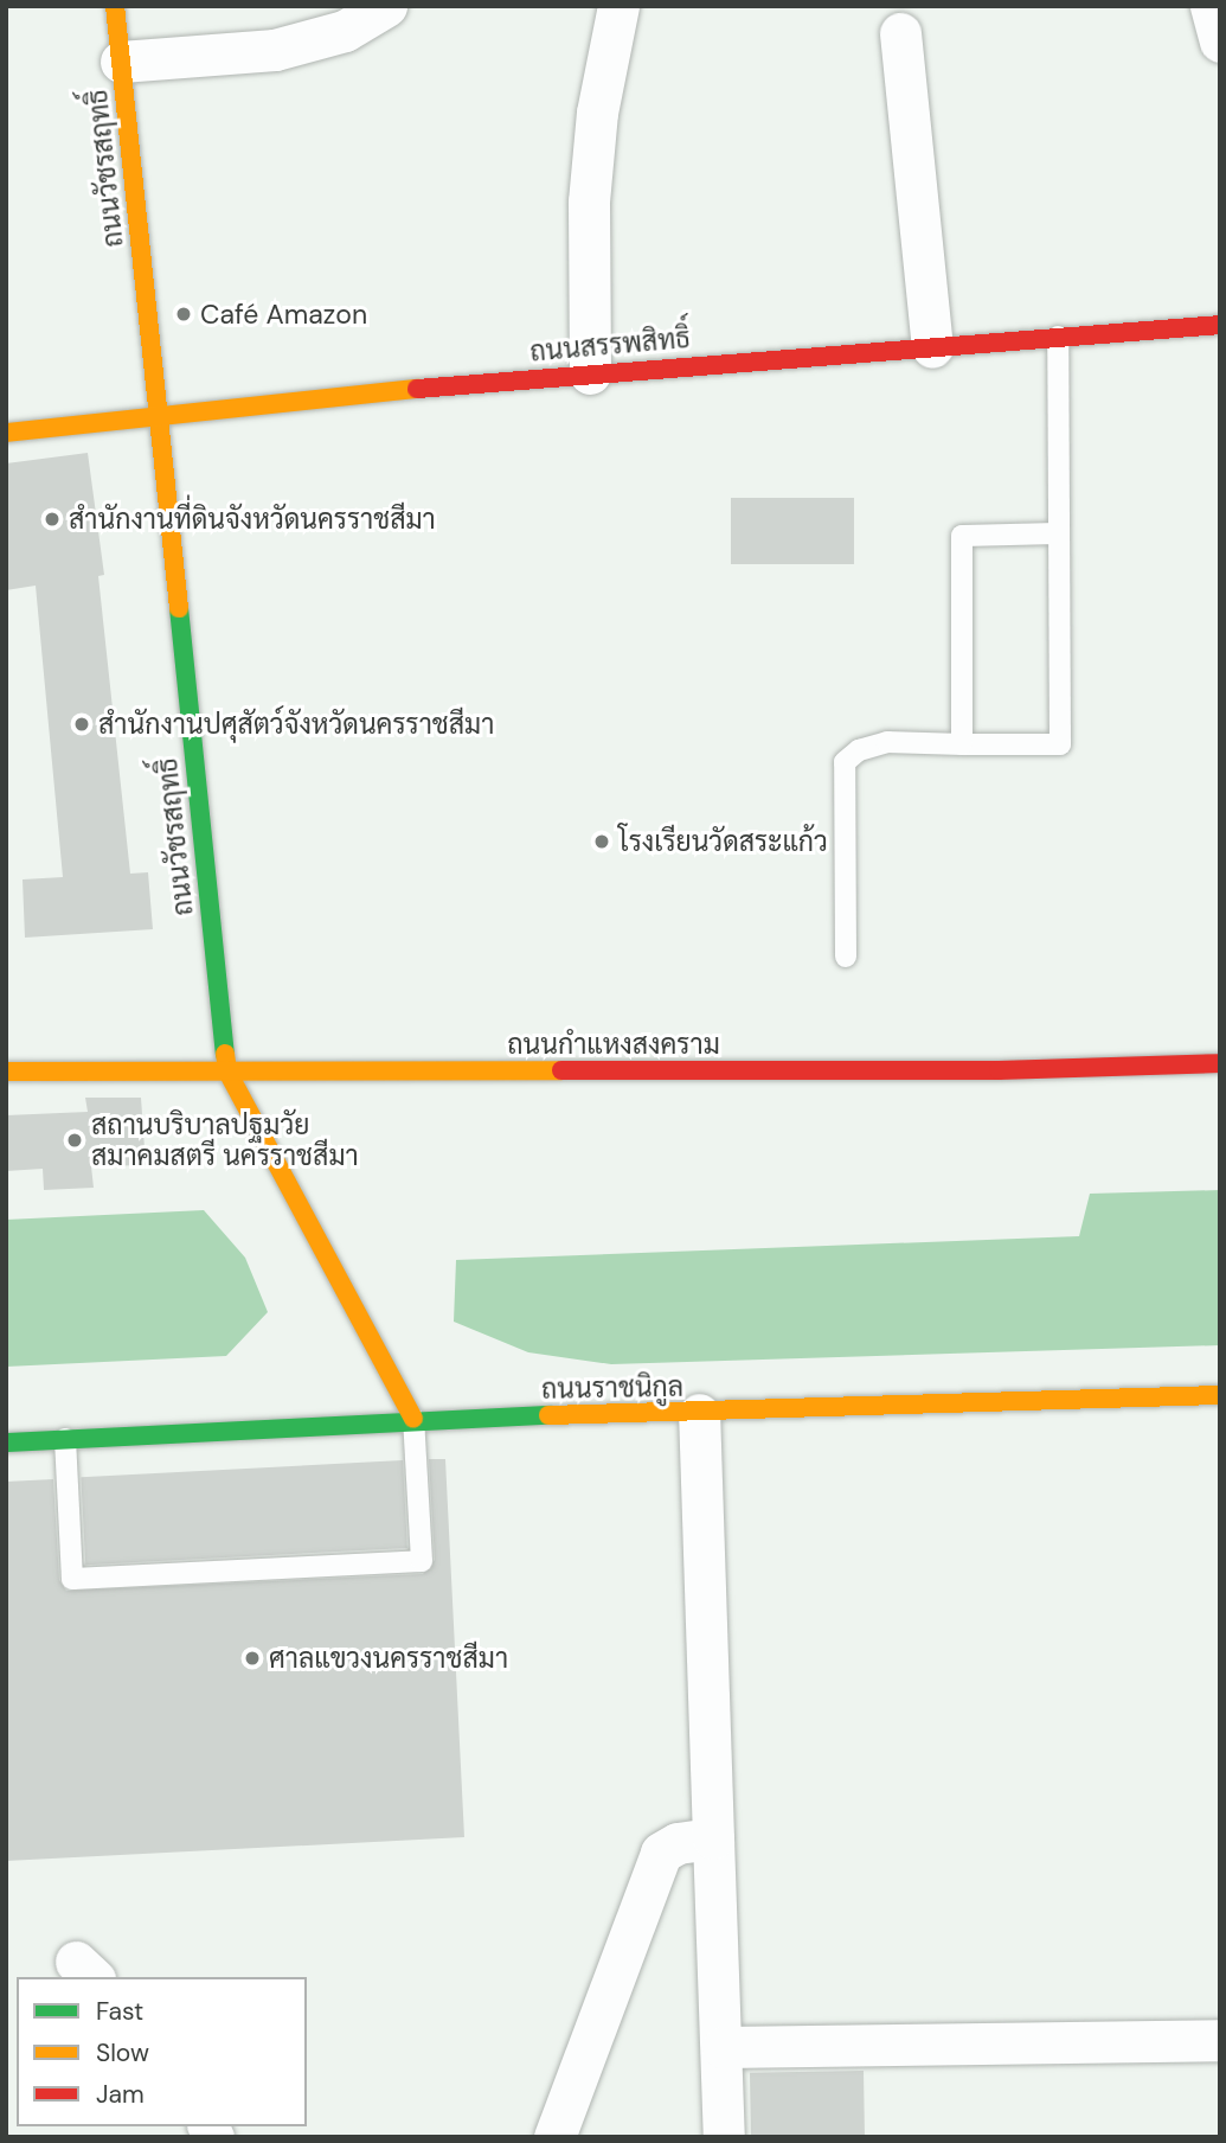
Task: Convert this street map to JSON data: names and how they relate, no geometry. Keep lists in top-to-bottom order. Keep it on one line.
{"streets":{"street":["ถนนวัชรสฤทธิ์","ถนนสรรพสิทธิ์","ถนนกำแหงสงคราม","ถนนราชนิกูล"]},"crossings":[["ถนนวัชรสฤทธิ์","ถนนสรรพสิทธิ์"],["ถนนวัชรสฤทธิ์","ถนนกำแหงสงคราม"],["ถนนวัชรสฤทธิ์","ถนนราชนิกูล"]],"places":["Café Amazon","สำนักงานที่ดินจังหวัดนครราชสีมา","สำนักงานปศุสัตว์จังหวัดนครราชสีมา","โรงเรียนวัดสระแก้ว","สถานบริบาลปฐมวัย สมาคมสตรี นครราชสีมา","ศาลแขวงนครราชสีมา"],"legend":["Fast","Slow","Jam"]}
